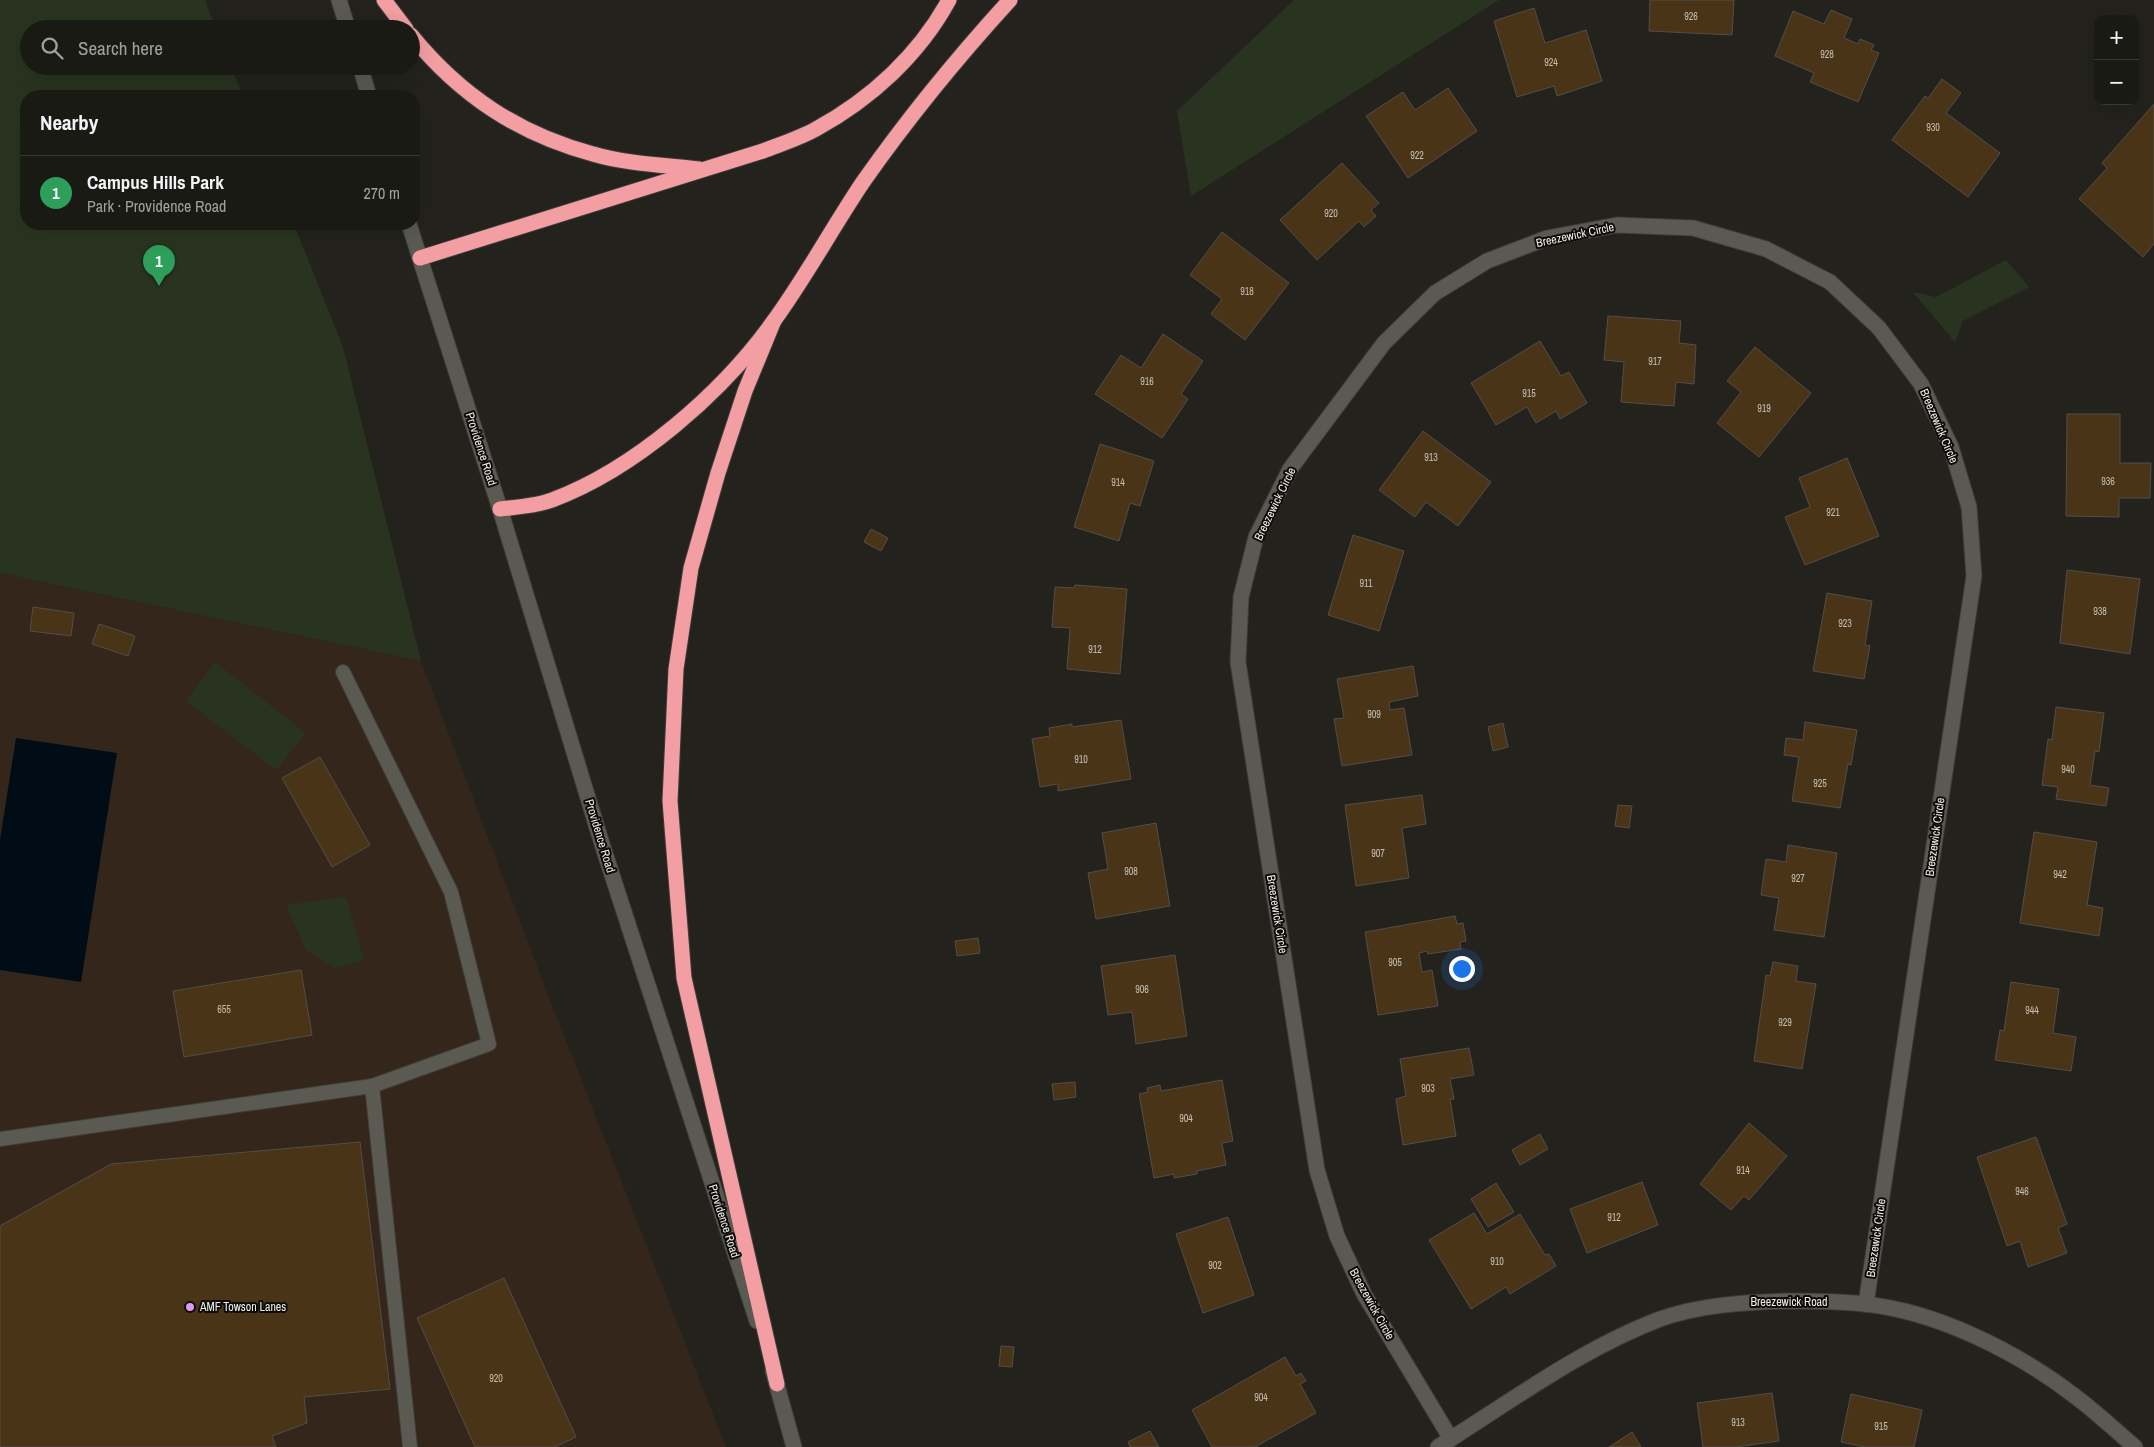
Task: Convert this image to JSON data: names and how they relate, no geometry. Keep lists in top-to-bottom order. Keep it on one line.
{"streets":{"street":["Breezewick Circle","Providence Road","Breezewick Road"]},"crossings":[["Breezewick Circle","Breezewick Road"]],"places":["AMF Towson Lanes"],"house_numbers":["926","928","924","930","922","920","918","917","916","915","919","913","936","914","921","911","938","923","912","909","910","940","925","907","908","942","927","905","906","655","944","929","903","904","914","946","912","910","902","920","904","913","915"],"page":{"map_buttons":["+","−"],"search":"Search here","heading":"Nearby","list":[{"mark":"1","name":"Campus Hills Park","note":"Park · Providence Road","value":"270 m"}],"pins":"1"}}
